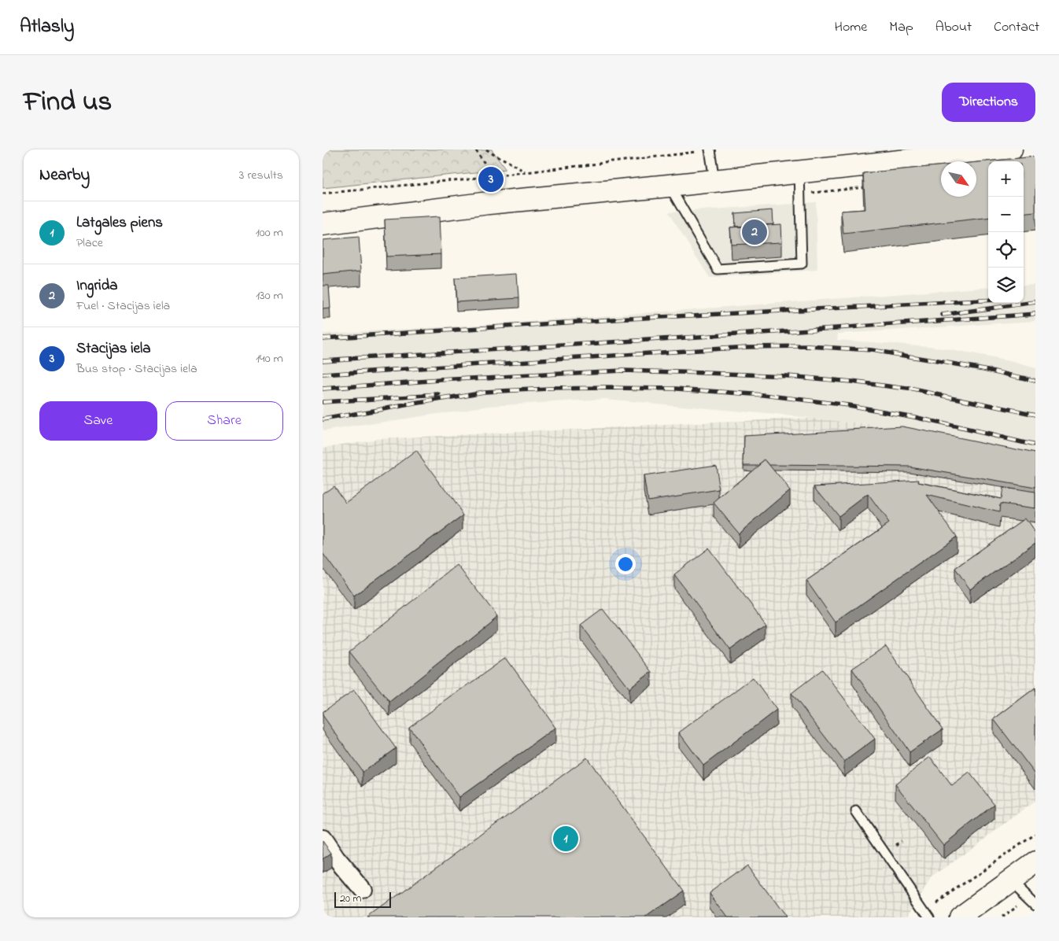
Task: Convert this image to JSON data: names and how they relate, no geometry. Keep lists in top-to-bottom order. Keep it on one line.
{"scale_bar":"20 m","north":"bottom right","page":{"header":"Atlasly","nav":["Home","Map","About","Contact"],"title":"Find us","buttons":["Directions",["Save","Share"]],"heading":["Nearby","3 results"],"map_buttons":["+","−"],"pins":["3","2","1"],"list":[{"mark":"1","name":"Latgales piens","note":"Place","value":"100 m"},{"mark":"2","name":"Ingrida","note":"Fuel · Stacijas iela","value":"130 m"},{"mark":"3","name":"Stacijas iela","note":"Bus stop · Stacijas iela","value":"140 m"}],"scale":"20 m"}}
